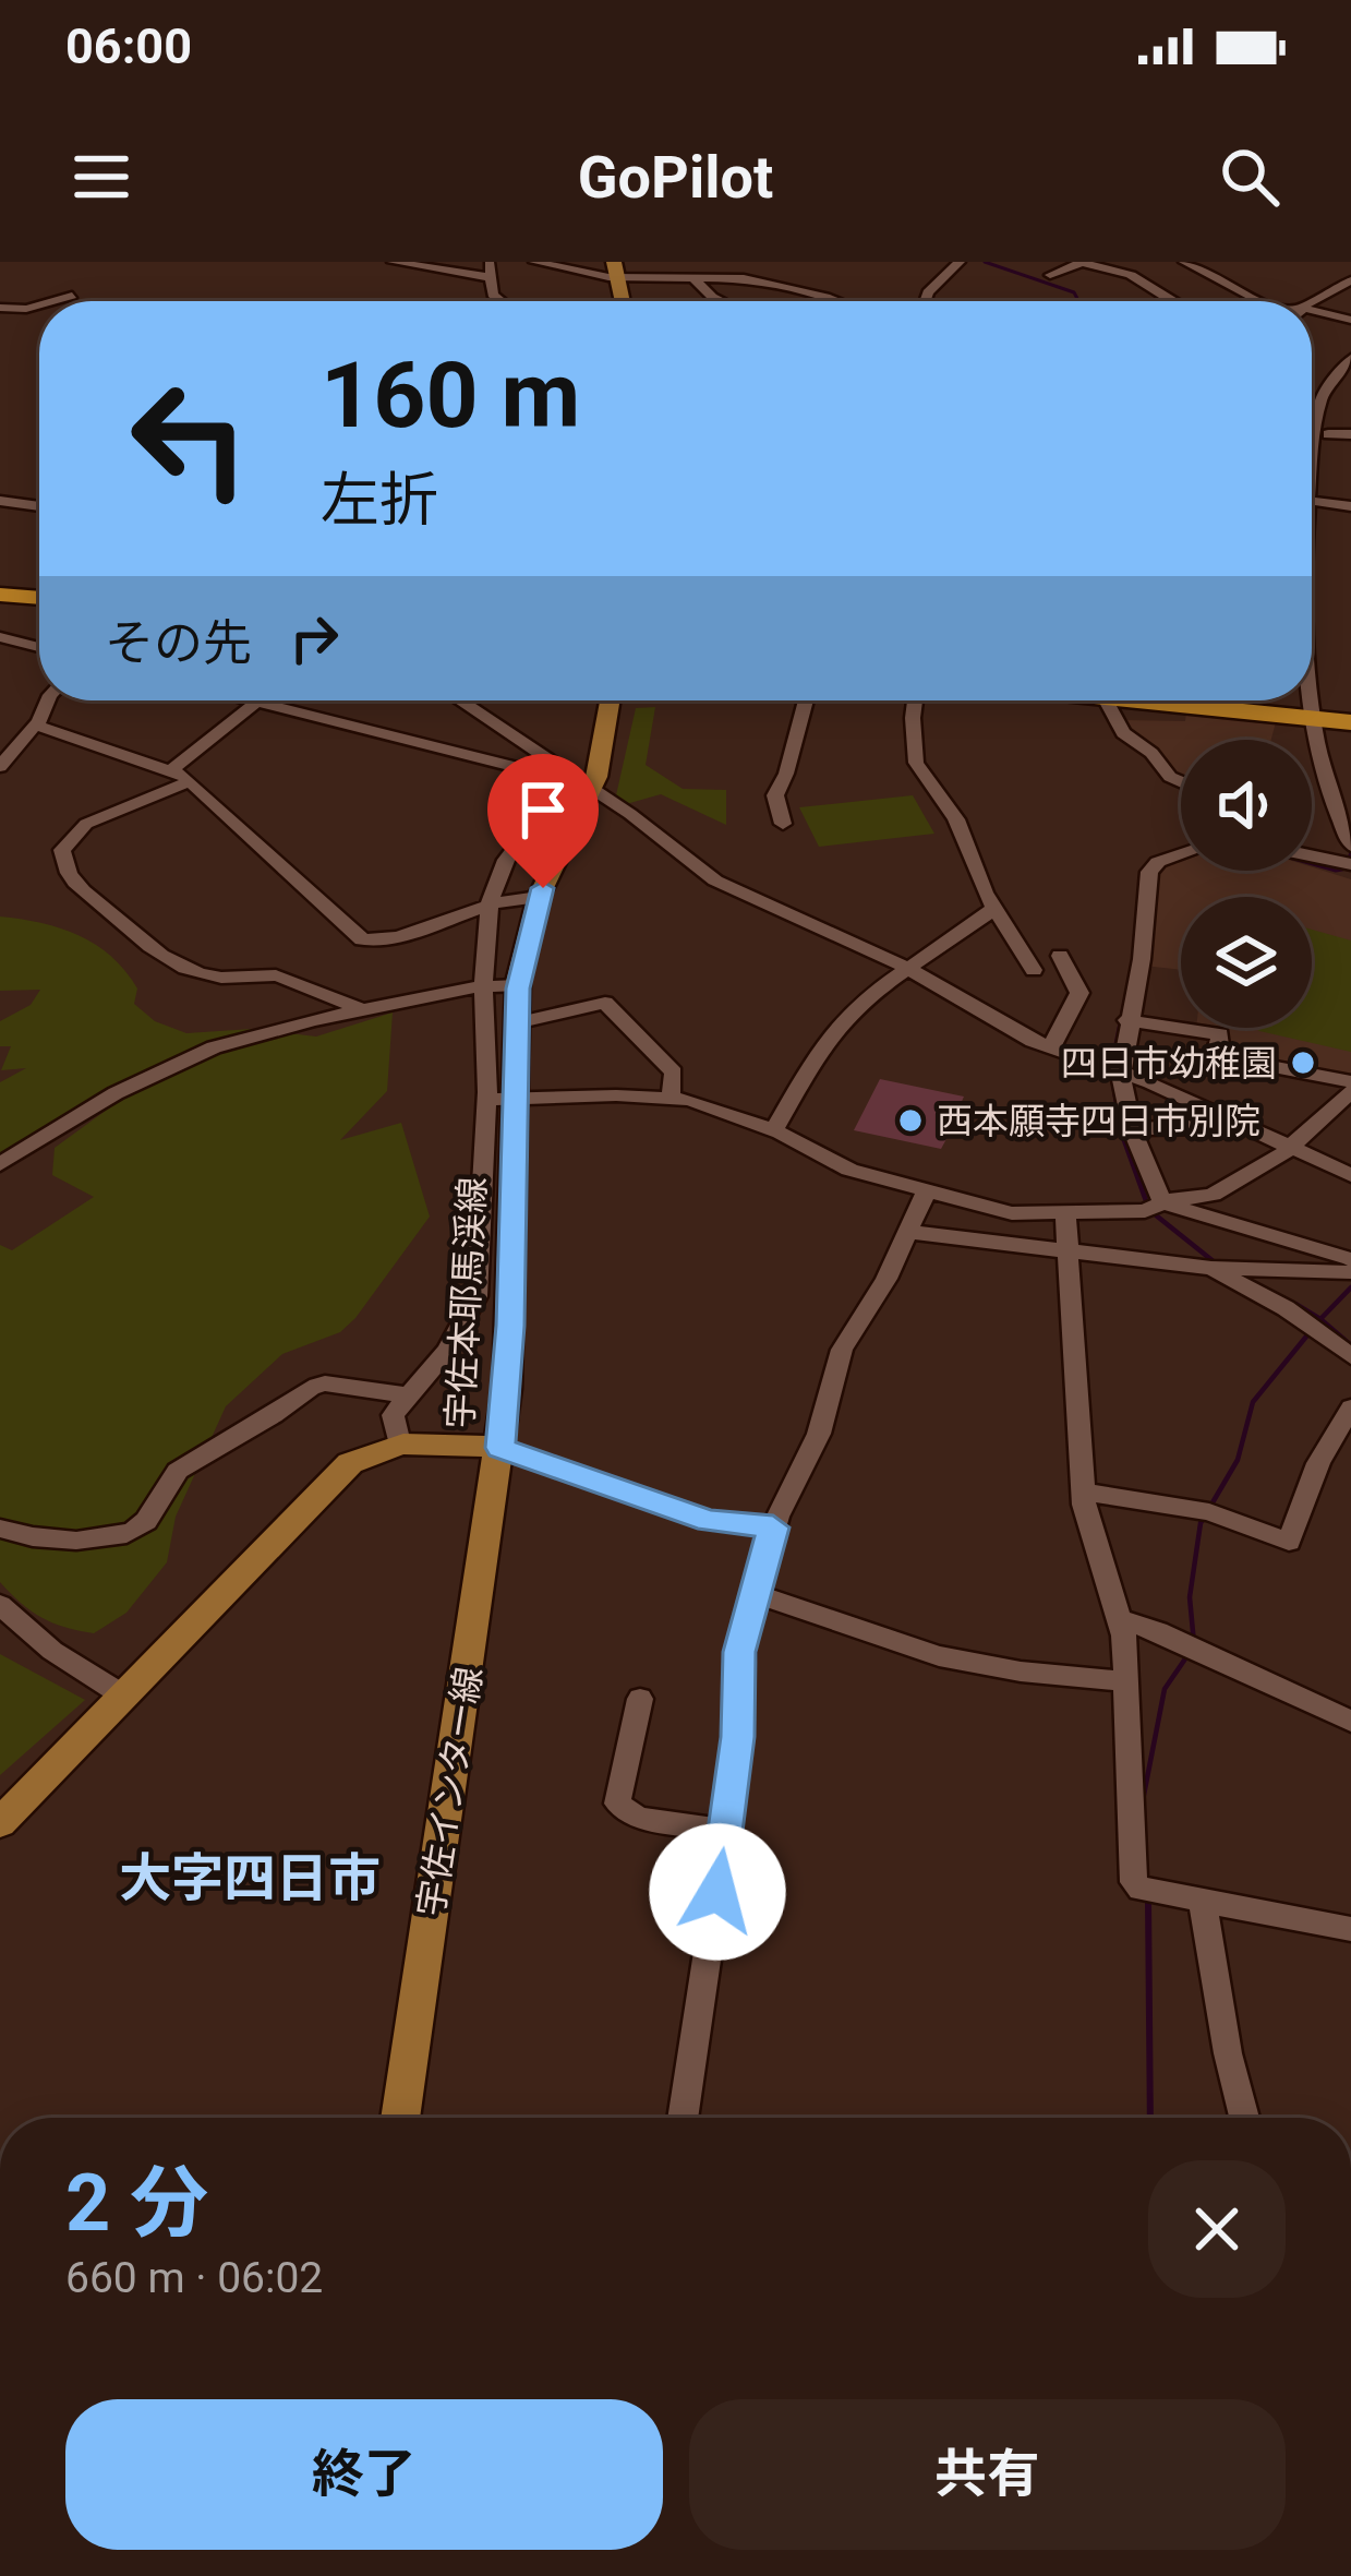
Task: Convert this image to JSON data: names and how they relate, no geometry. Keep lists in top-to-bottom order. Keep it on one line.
{"streets":{"main road":["宇佐本耶馬渓線","宇佐インター線"]},"crossings":[["宇佐本耶馬渓線","宇佐インター線"]],"districts":["大字四日市"],"places":["四日市幼稚園","西本願寺四日市別院"],"page":{"status":"06:00","header":"GoPilot","turn":["160 m","左折"],"then":"その先","heading":["2 分","660 m · 06:02"],"buttons":["終了","共有"]}}
